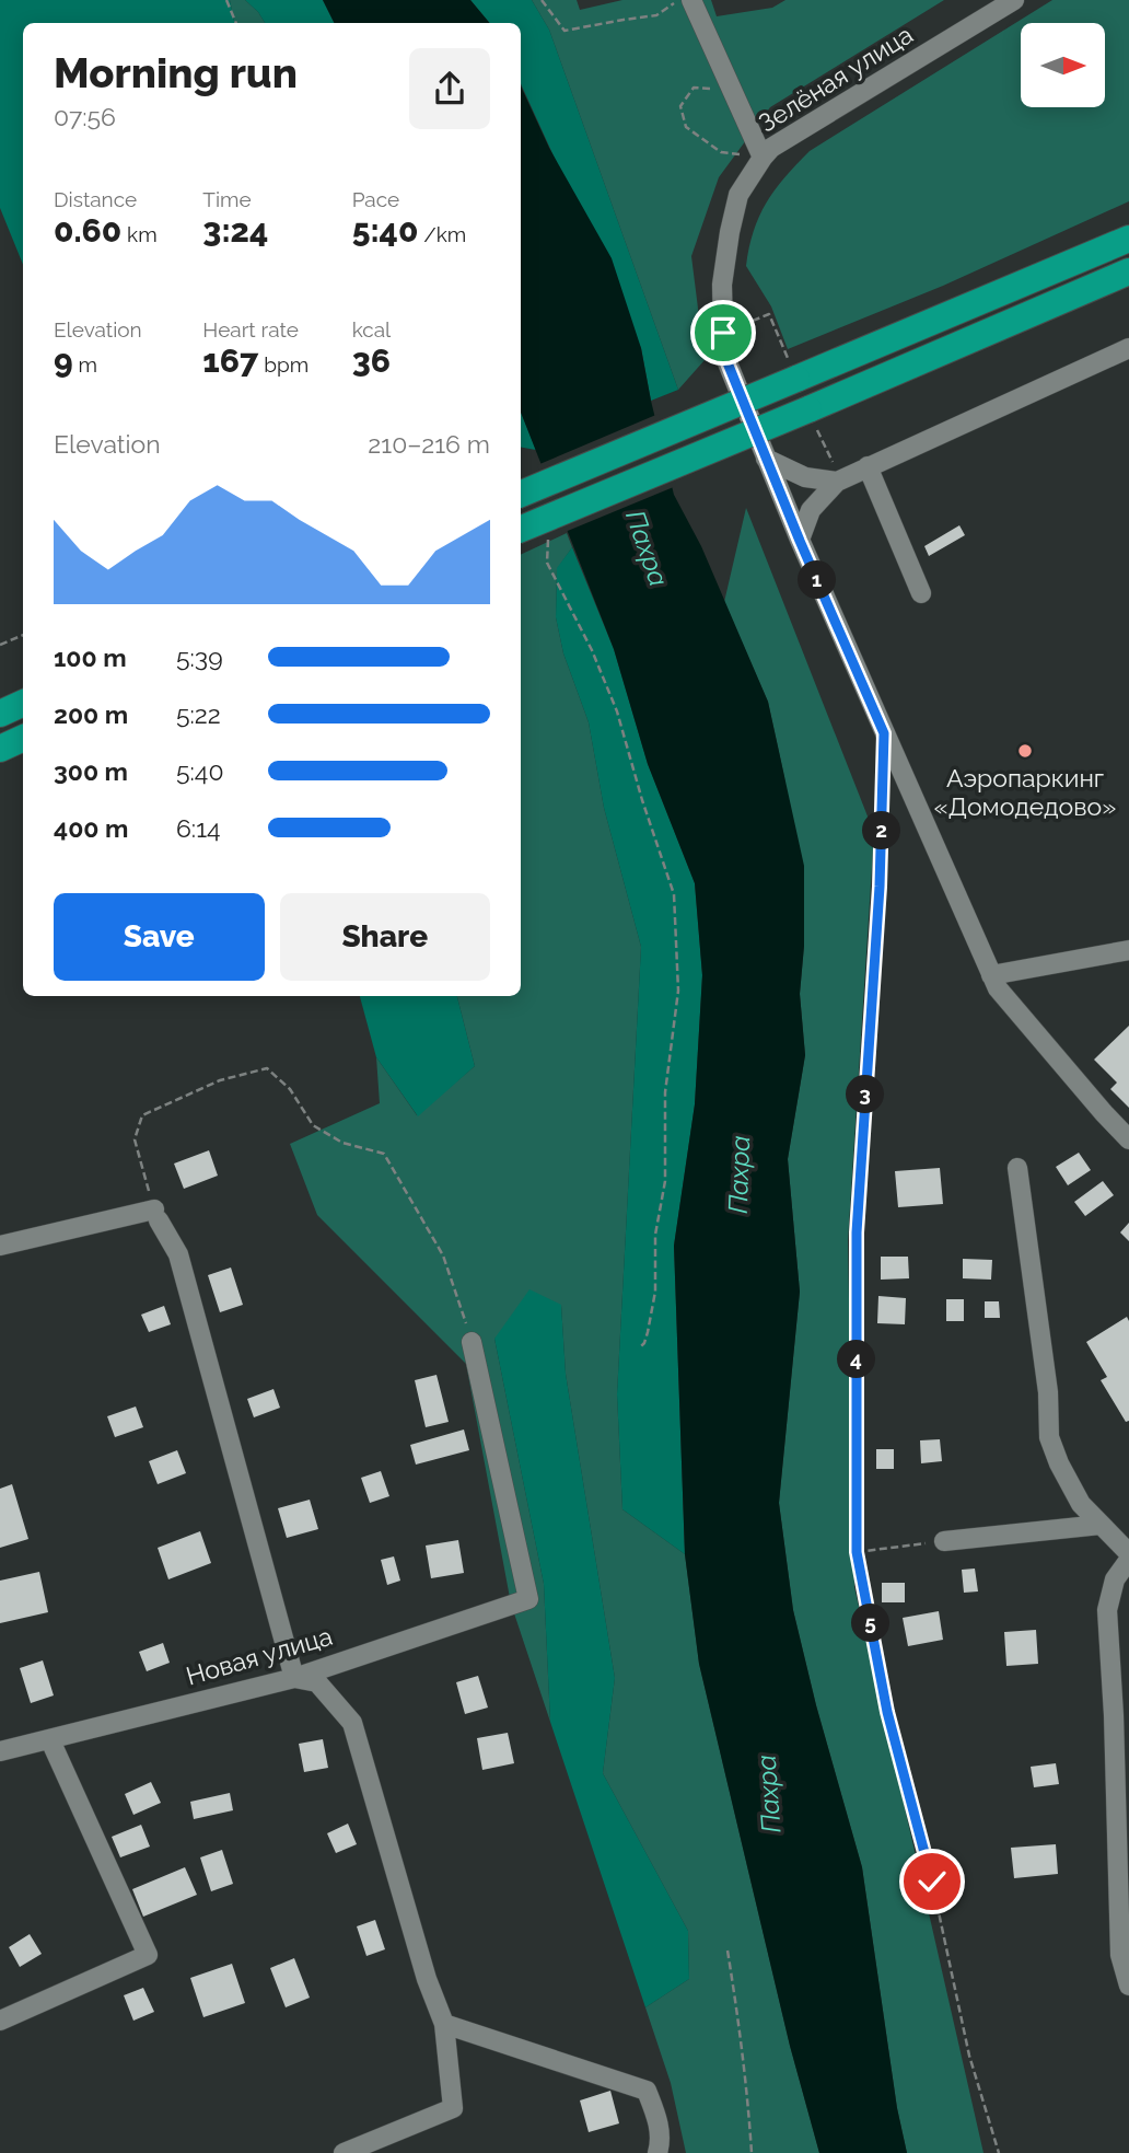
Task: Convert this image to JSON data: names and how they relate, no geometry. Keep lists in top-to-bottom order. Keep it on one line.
{"streets":{"street":["Зелёная улица","Новая улица"]},"water":["Пахра"],"places":["Аэропаркинг «Домодедово»"],"north":"right","page":{"heading":["Morning run","07:56"],"stats":[["Distance","0.60 km"],["Time","3:24"],["Pace","5:40 /km"],["Elevation","9 m"],["Heart rate","167 bpm"],["kcal","36"]],"chart":["Elevation","210–216 m"],"pins":["1","2","3","4","5"],"list":[{"name":"100 m","note":"5:39"},{"name":"200 m","note":"5:22"},{"name":"300 m","note":"5:40"},{"name":"400 m","note":"6:14"}],"buttons":["Save","Share"]}}
